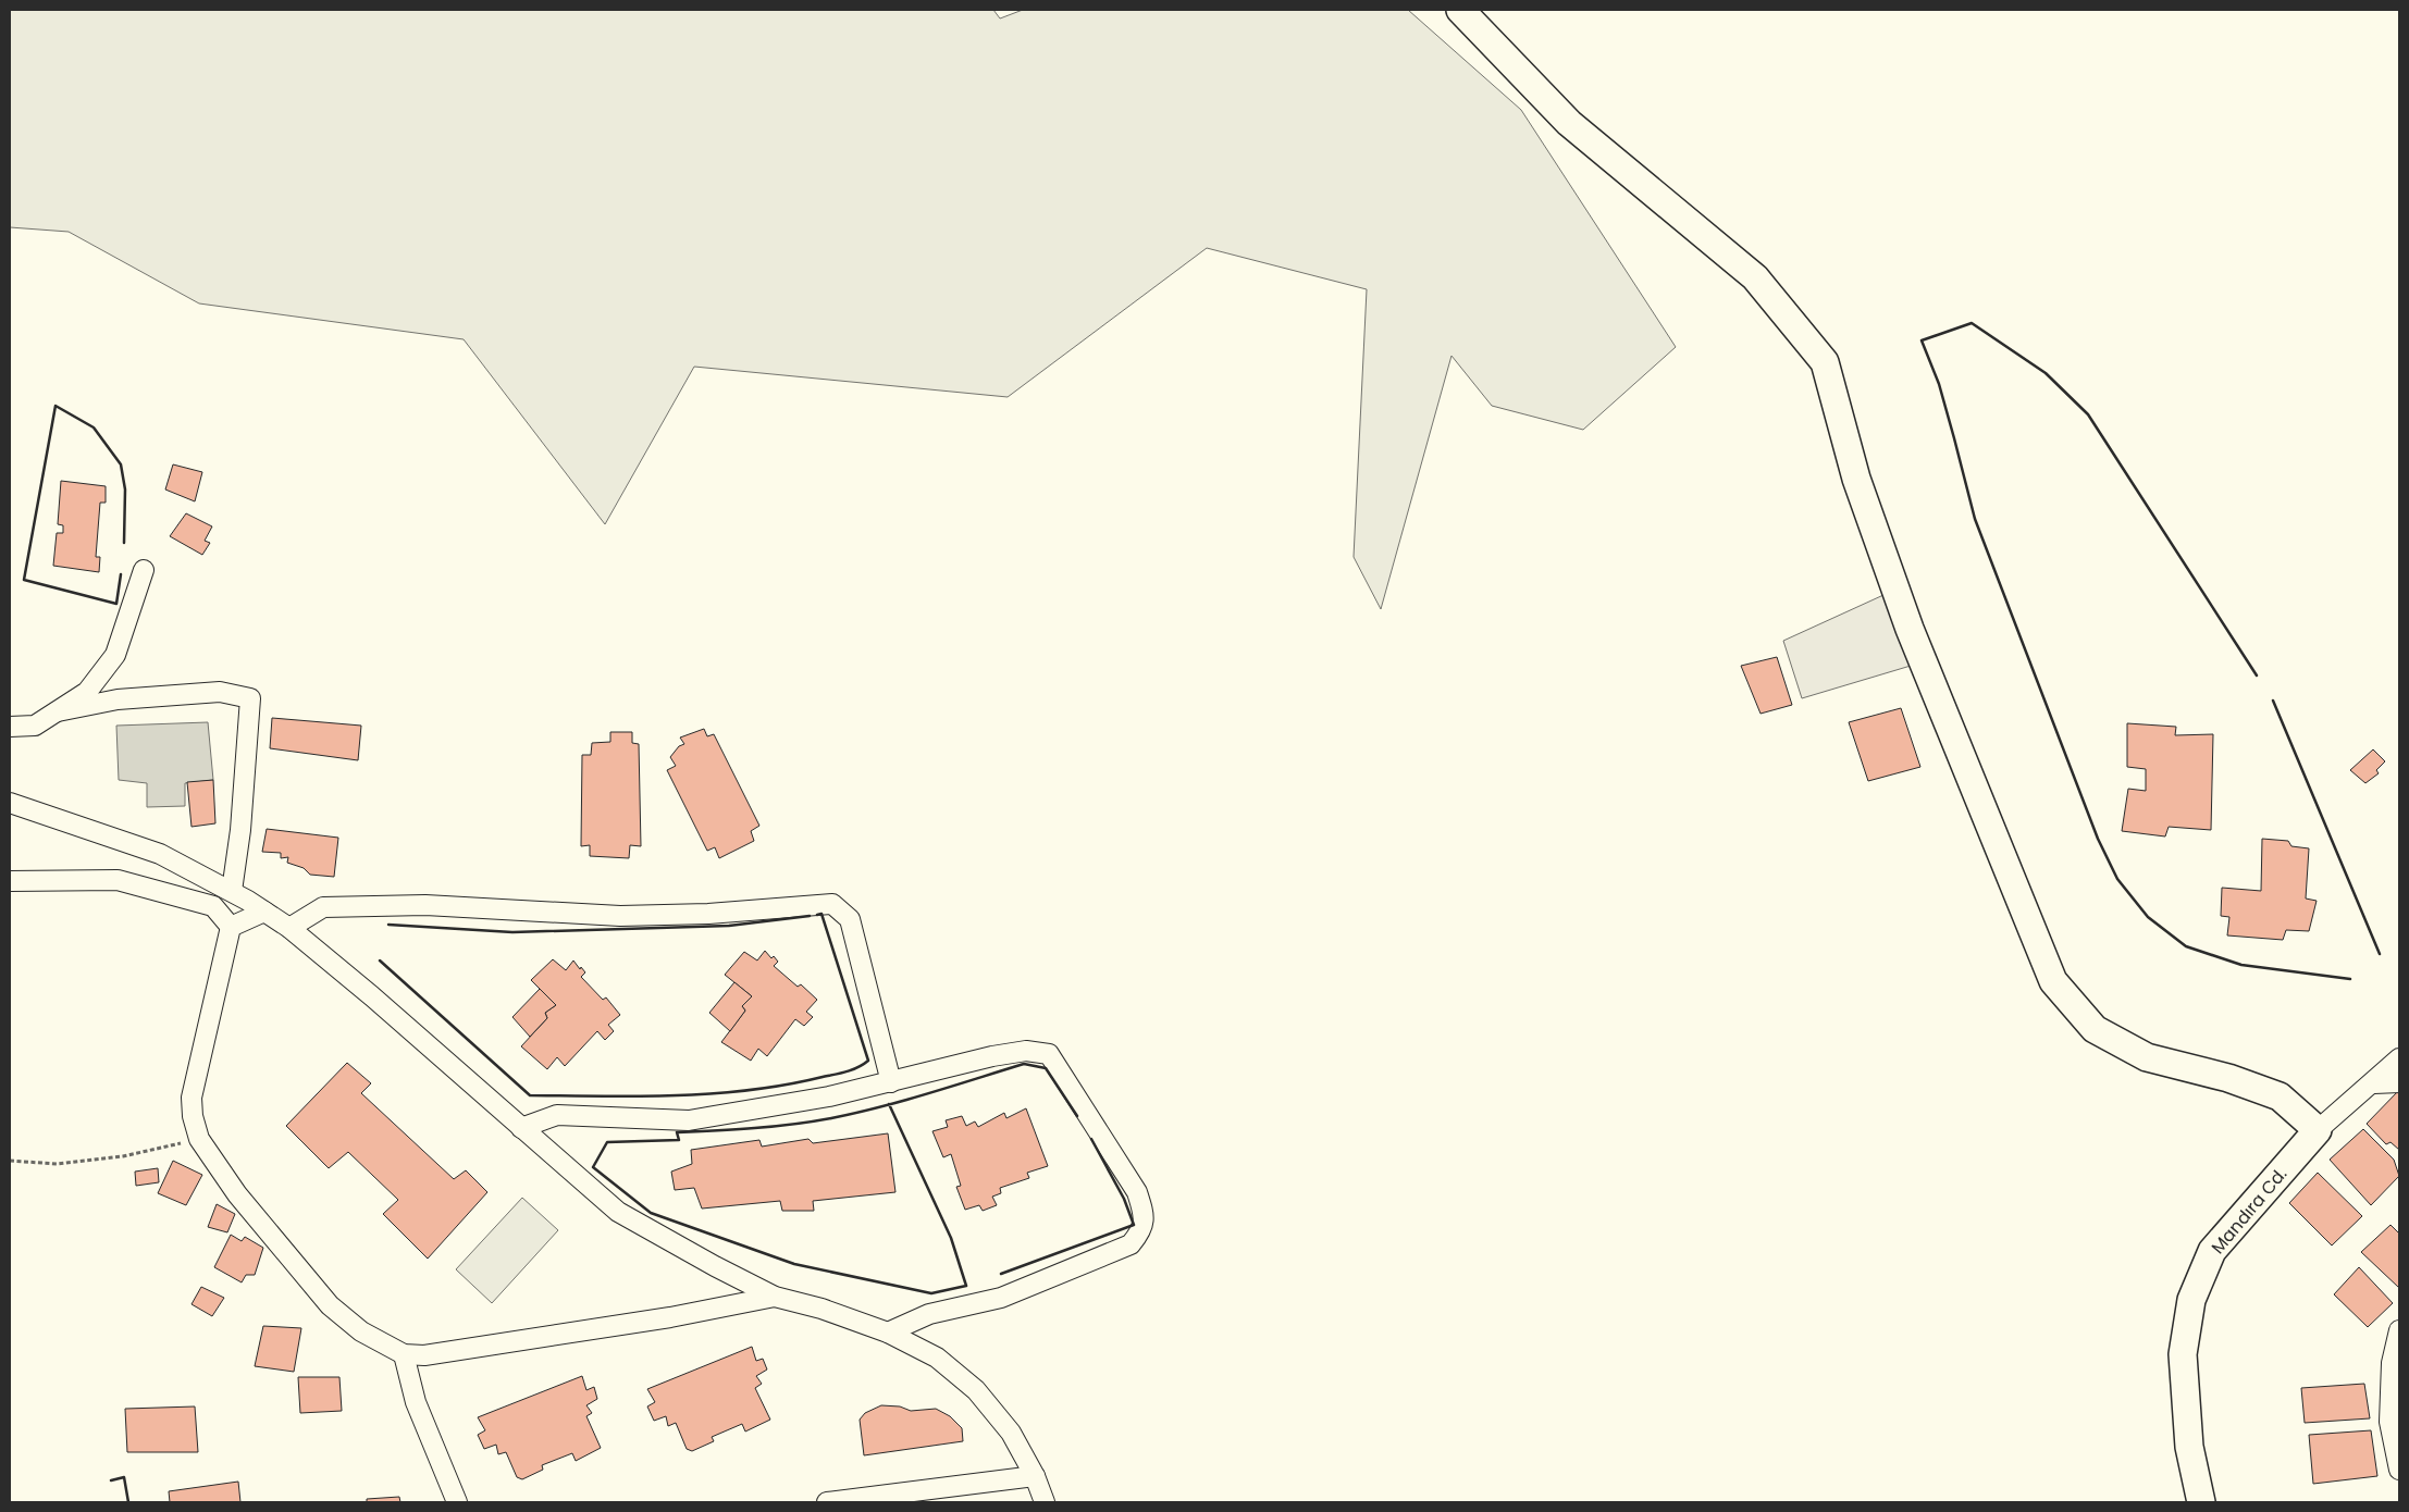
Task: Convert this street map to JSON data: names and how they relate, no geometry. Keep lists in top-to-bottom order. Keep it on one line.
{"streets":{"street":["Mandıra Cd."]}}
